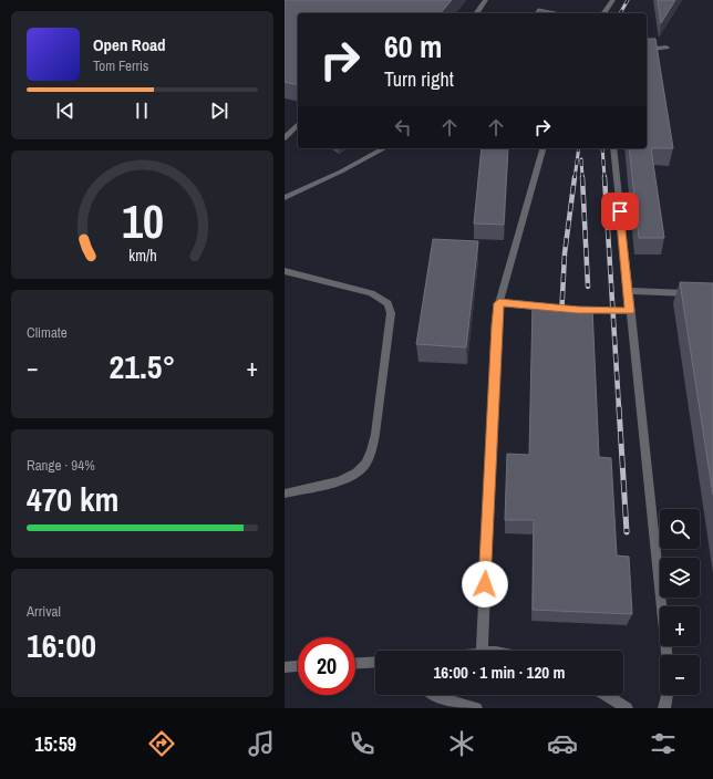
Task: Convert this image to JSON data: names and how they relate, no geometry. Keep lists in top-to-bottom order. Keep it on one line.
{"page":{"turn":["60 m","Turn right"],"song":["Open Road","Tom Ferris"],"tile":["Climate",["Range · 94%","470 km"],["Arrival","16:00"]],"heat":["−","21.5°","+"],"map_buttons":["+","−"],"limit":"20","trip":"16:00 · 1 min · 120 m","tabs":"15:59","gauge":["10","km/h"]}}
